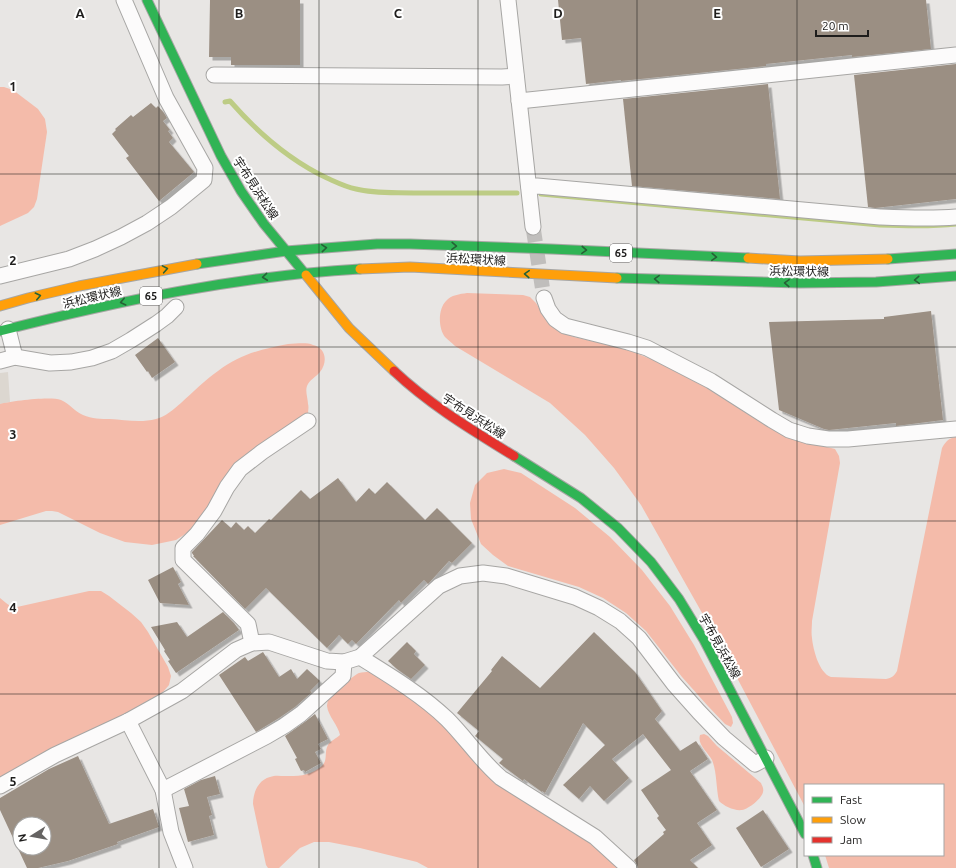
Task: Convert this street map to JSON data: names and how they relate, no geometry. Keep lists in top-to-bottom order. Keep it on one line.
{"streets":{"main road":["宇布見浜松線","65","浜松環状線"]},"crossings":[["宇布見浜松線","浜松環状線"]],"legend":["Fast","Slow","Jam"],"scale_bar":"20 m","north":"left","grid":{"columns":["A","B","C","D","E"],"rows":["1","2","3","4","5"]}}
